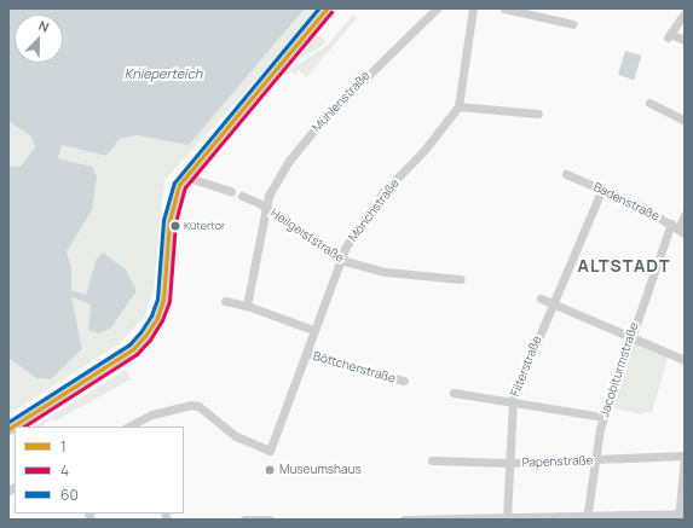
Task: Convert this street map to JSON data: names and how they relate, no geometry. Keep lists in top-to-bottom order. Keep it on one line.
{"streets":{"street":["Mühlenstraße","Badenstraße","Mönchstraße","Heilgeiststraße","Filterstraße","Böttcherstraße","Jacobiturmstraße","Papenstraße"]},"crossings":[["Mühlenstraße","Heilgeiststraße"],["Badenstraße","Filterstraße"],["Badenstraße","Jacobiturmstraße"],["Mönchstraße","Heilgeiststraße"],["Mönchstraße","Böttcherstraße"],["Filterstraße","Papenstraße"],["Jacobiturmstraße","Papenstraße"]],"districts":["ALTSTADT"],"water":["Knieperteich"],"places":["Kütertor","Museumshaus"],"lines":["transit line 1","transit line 60","transit line 4"],"legend":["1","4","60"],"north":"top right"}
